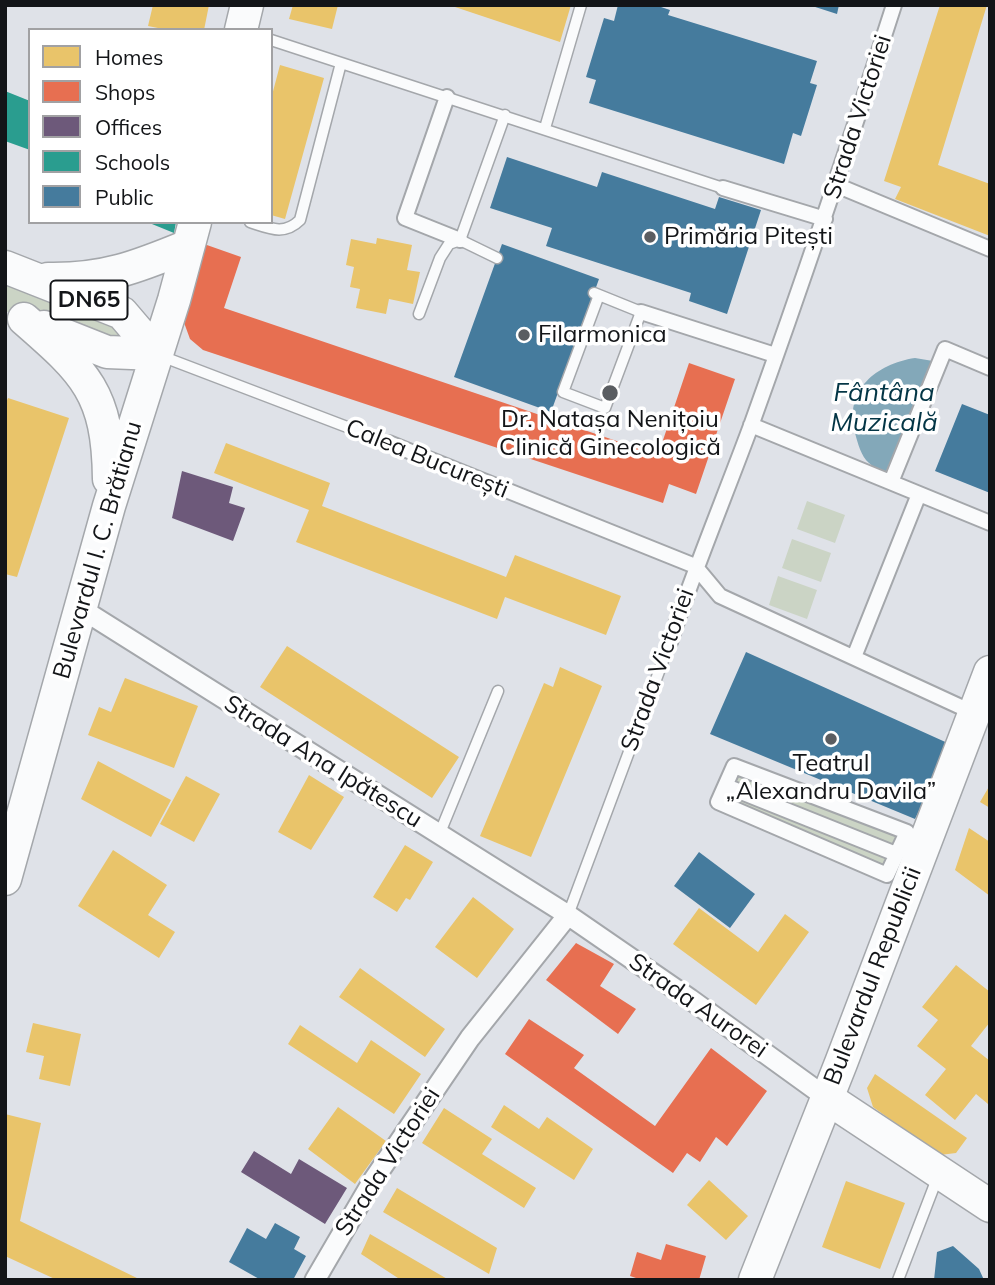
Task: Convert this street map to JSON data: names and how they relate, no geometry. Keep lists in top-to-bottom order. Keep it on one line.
{"streets":{"main road":["DN65","Calea București","Bulevardul I. C. Brătianu","Bulevardul Republicii"],"street":["Strada Victoriei","Strada Ana Ipătescu","Strada Aurorei"]},"crossings":[["Strada Victoriei","Calea București"],["Strada Victoriei","Strada Ana Ipătescu"],["Strada Victoriei","Strada Aurorei"],["DN65","Calea București"],["DN65","Bulevardul I. C. Brătianu"],["Calea București","Bulevardul I. C. Brătianu"],["Bulevardul I. C. Brătianu","Strada Ana Ipătescu"],["Strada Ana Ipătescu","Strada Aurorei"],["Bulevardul Republicii","Strada Aurorei"]],"water":["Fântâna Muzicală"],"places":["Primăria Pitești","Filarmonica","Dr. Natașa Nenițoiu Clinică Ginecologică","Teatrul „Alexandru Davila”"],"legend":["Homes","Shops","Offices","Schools","Public"]}
